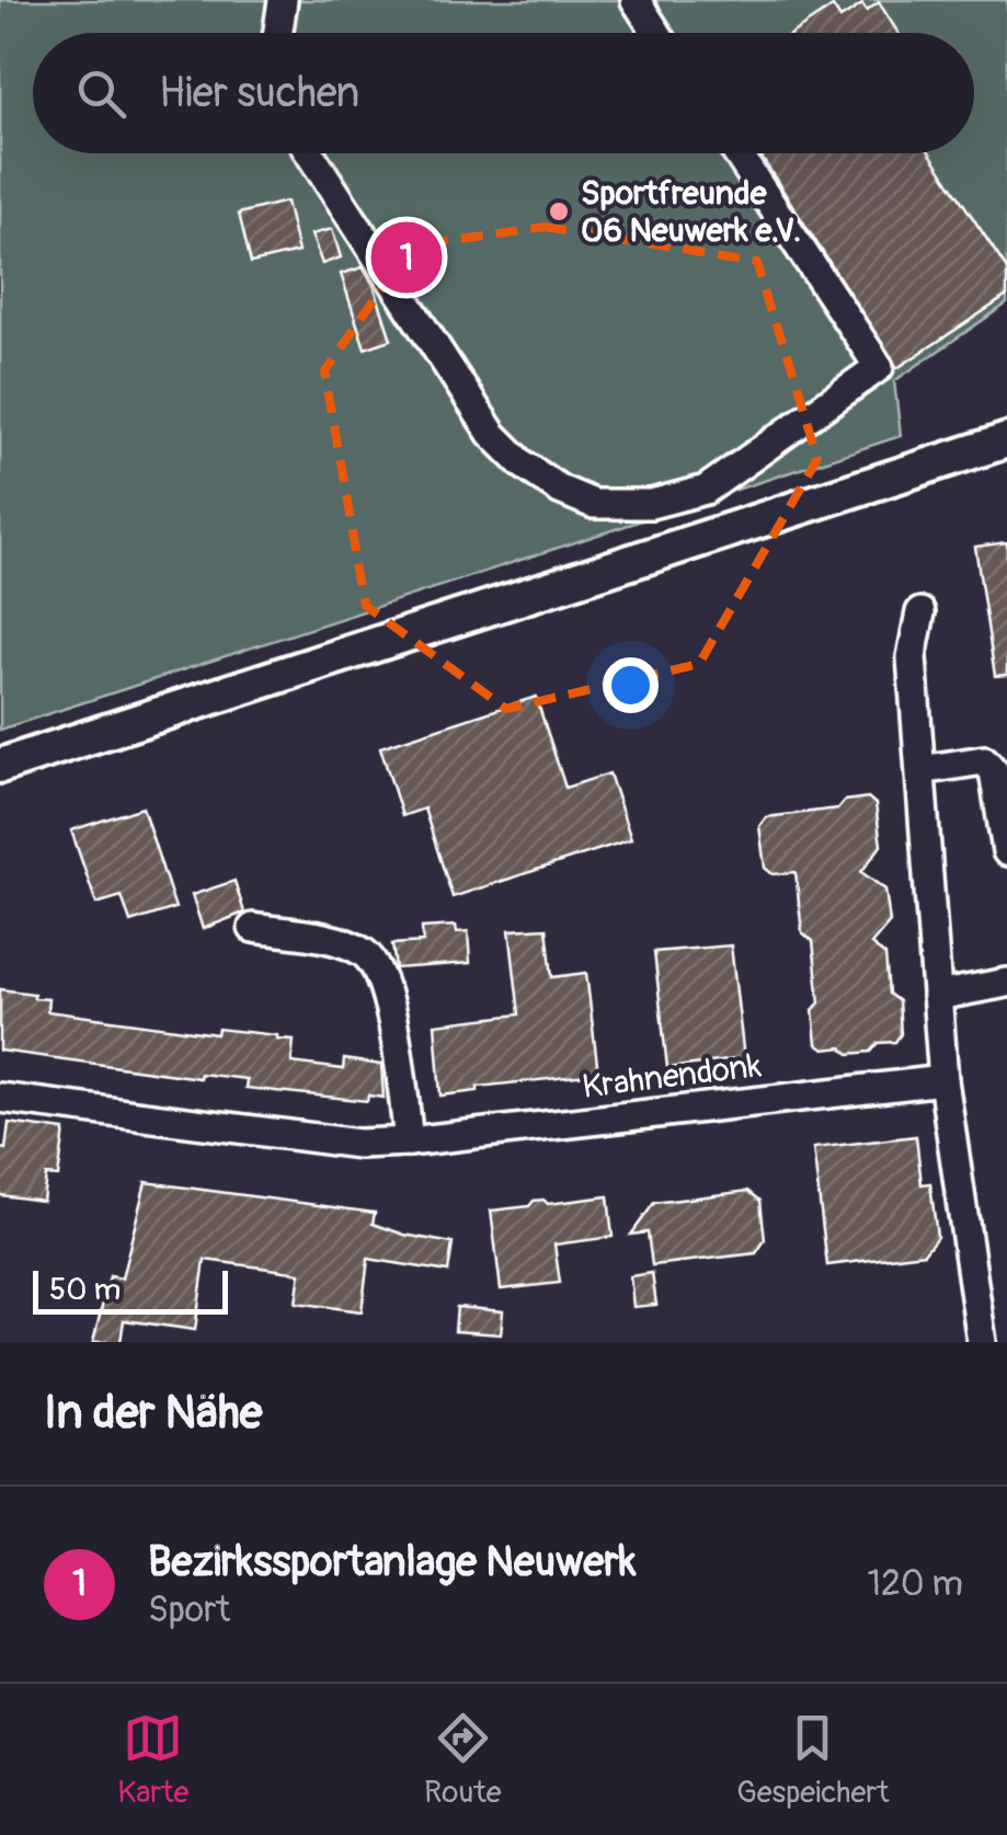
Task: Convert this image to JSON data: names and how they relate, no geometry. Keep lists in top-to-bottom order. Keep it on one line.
{"streets":{"street":["Krahnendonk"]},"places":["Sportfreunde 06 Neuwerk e.V."],"scale_bar":"50 m","page":{"search":"Hier suchen","pins":"1","scale":"50 m","heading":"In der Nähe","list":[{"mark":"1","name":"Bezirkssportanlage Neuwerk","note":"Sport","value":"120 m"}],"nav":["Karte","Route","Gespeichert"]}}
